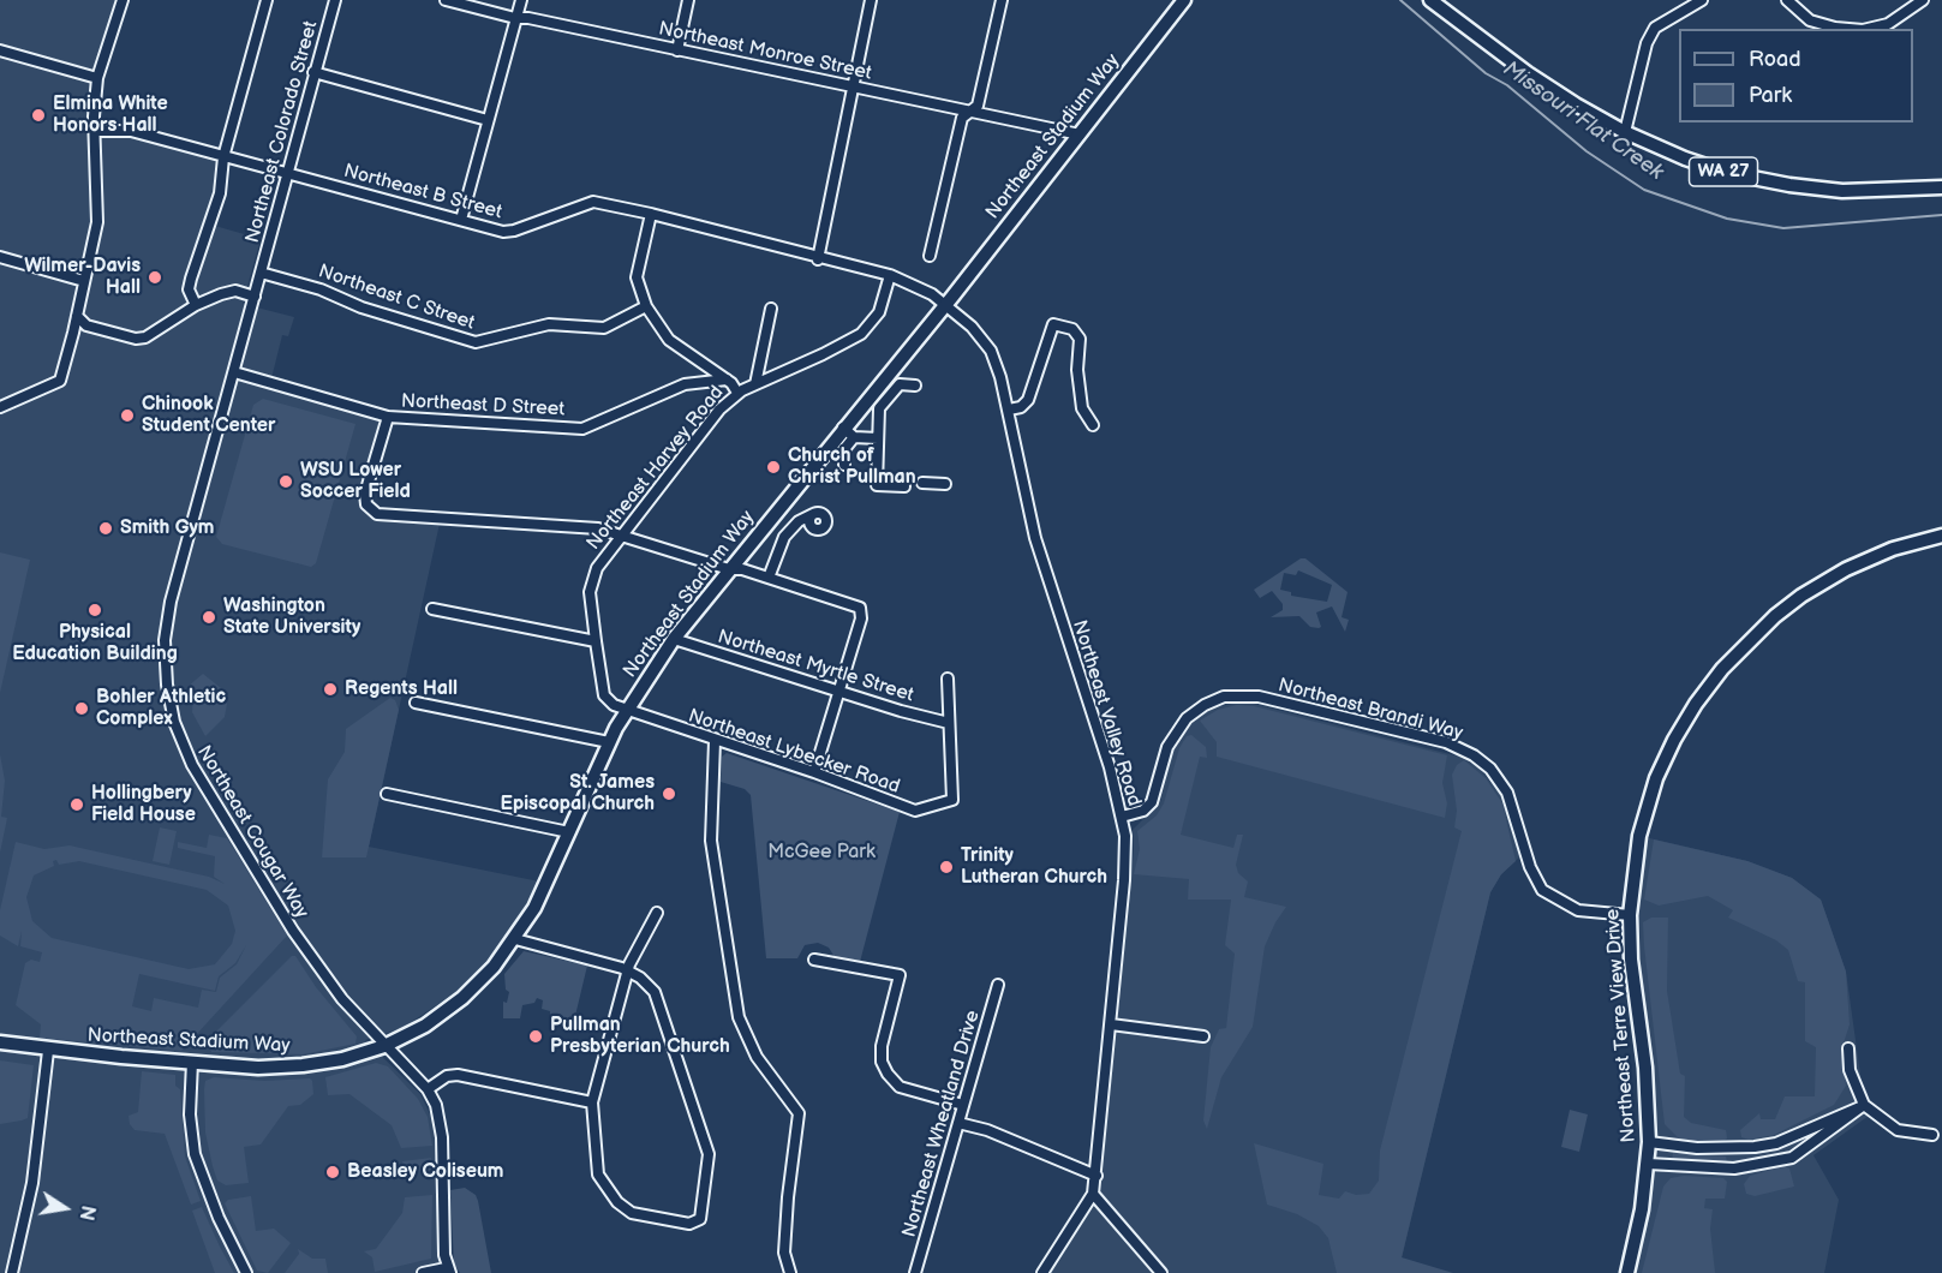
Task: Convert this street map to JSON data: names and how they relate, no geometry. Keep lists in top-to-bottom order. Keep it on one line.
{"streets":{"main road":["Northeast Stadium Way","WA 27","Northeast Terre View Drive"],"street":["Northeast Monroe Street","Northeast Colorado Street","Northeast B Street","Northeast C Street","Northeast D Street","Northeast Harvey Road","Northeast Myrtle Street","Northeast Brandi Way","Northeast Valley Road","Northeast Lybecker Road","Northeast Cougar Way","Northeast Wheatland Drive"]},"crossings":[["Northeast Monroe Street","Northeast Stadium Way"],["Northeast Colorado Street","Northeast B Street"],["Northeast Colorado Street","Northeast C Street"],["Northeast Colorado Street","Northeast Cougar Way"],["Northeast Stadium Way","Northeast B Street"],["Northeast Stadium Way","Northeast Harvey Road"],["Northeast Stadium Way","Northeast Myrtle Street"],["Northeast Stadium Way","Northeast Valley Road"],["Northeast Stadium Way","Northeast Lybecker Road"],["Northeast Stadium Way","Northeast Cougar Way"],["Northeast B Street","Northeast Harvey Road"],["Northeast B Street","Northeast Valley Road"],["Northeast C Street","Northeast Cougar Way"],["Northeast D Street","Northeast Cougar Way"],["Northeast Harvey Road","Northeast Lybecker Road"],["Northeast Myrtle Street","Northeast Lybecker Road"],["Northeast Brandi Way","Northeast Valley Road"],["Northeast Brandi Way","Northeast Terre View Drive"]],"water":["Missouri Flat Creek"],"parks":["McGee Park"],"places":["Elmina White Honors Hall","Wilmer-Davis Hall","Chinook Student Center","Church of Christ Pullman","WSU Lower Soccer Field","Smith Gym","Physical Education Building","Washington State University","Regents Hall","Bohler Athletic Complex","St. James Episcopal Church","Hollingbery Field House","Trinity Lutheran Church","Pullman Presbyterian Church","Beasley Coliseum"],"legend":["Road","Park"],"north":"right"}
